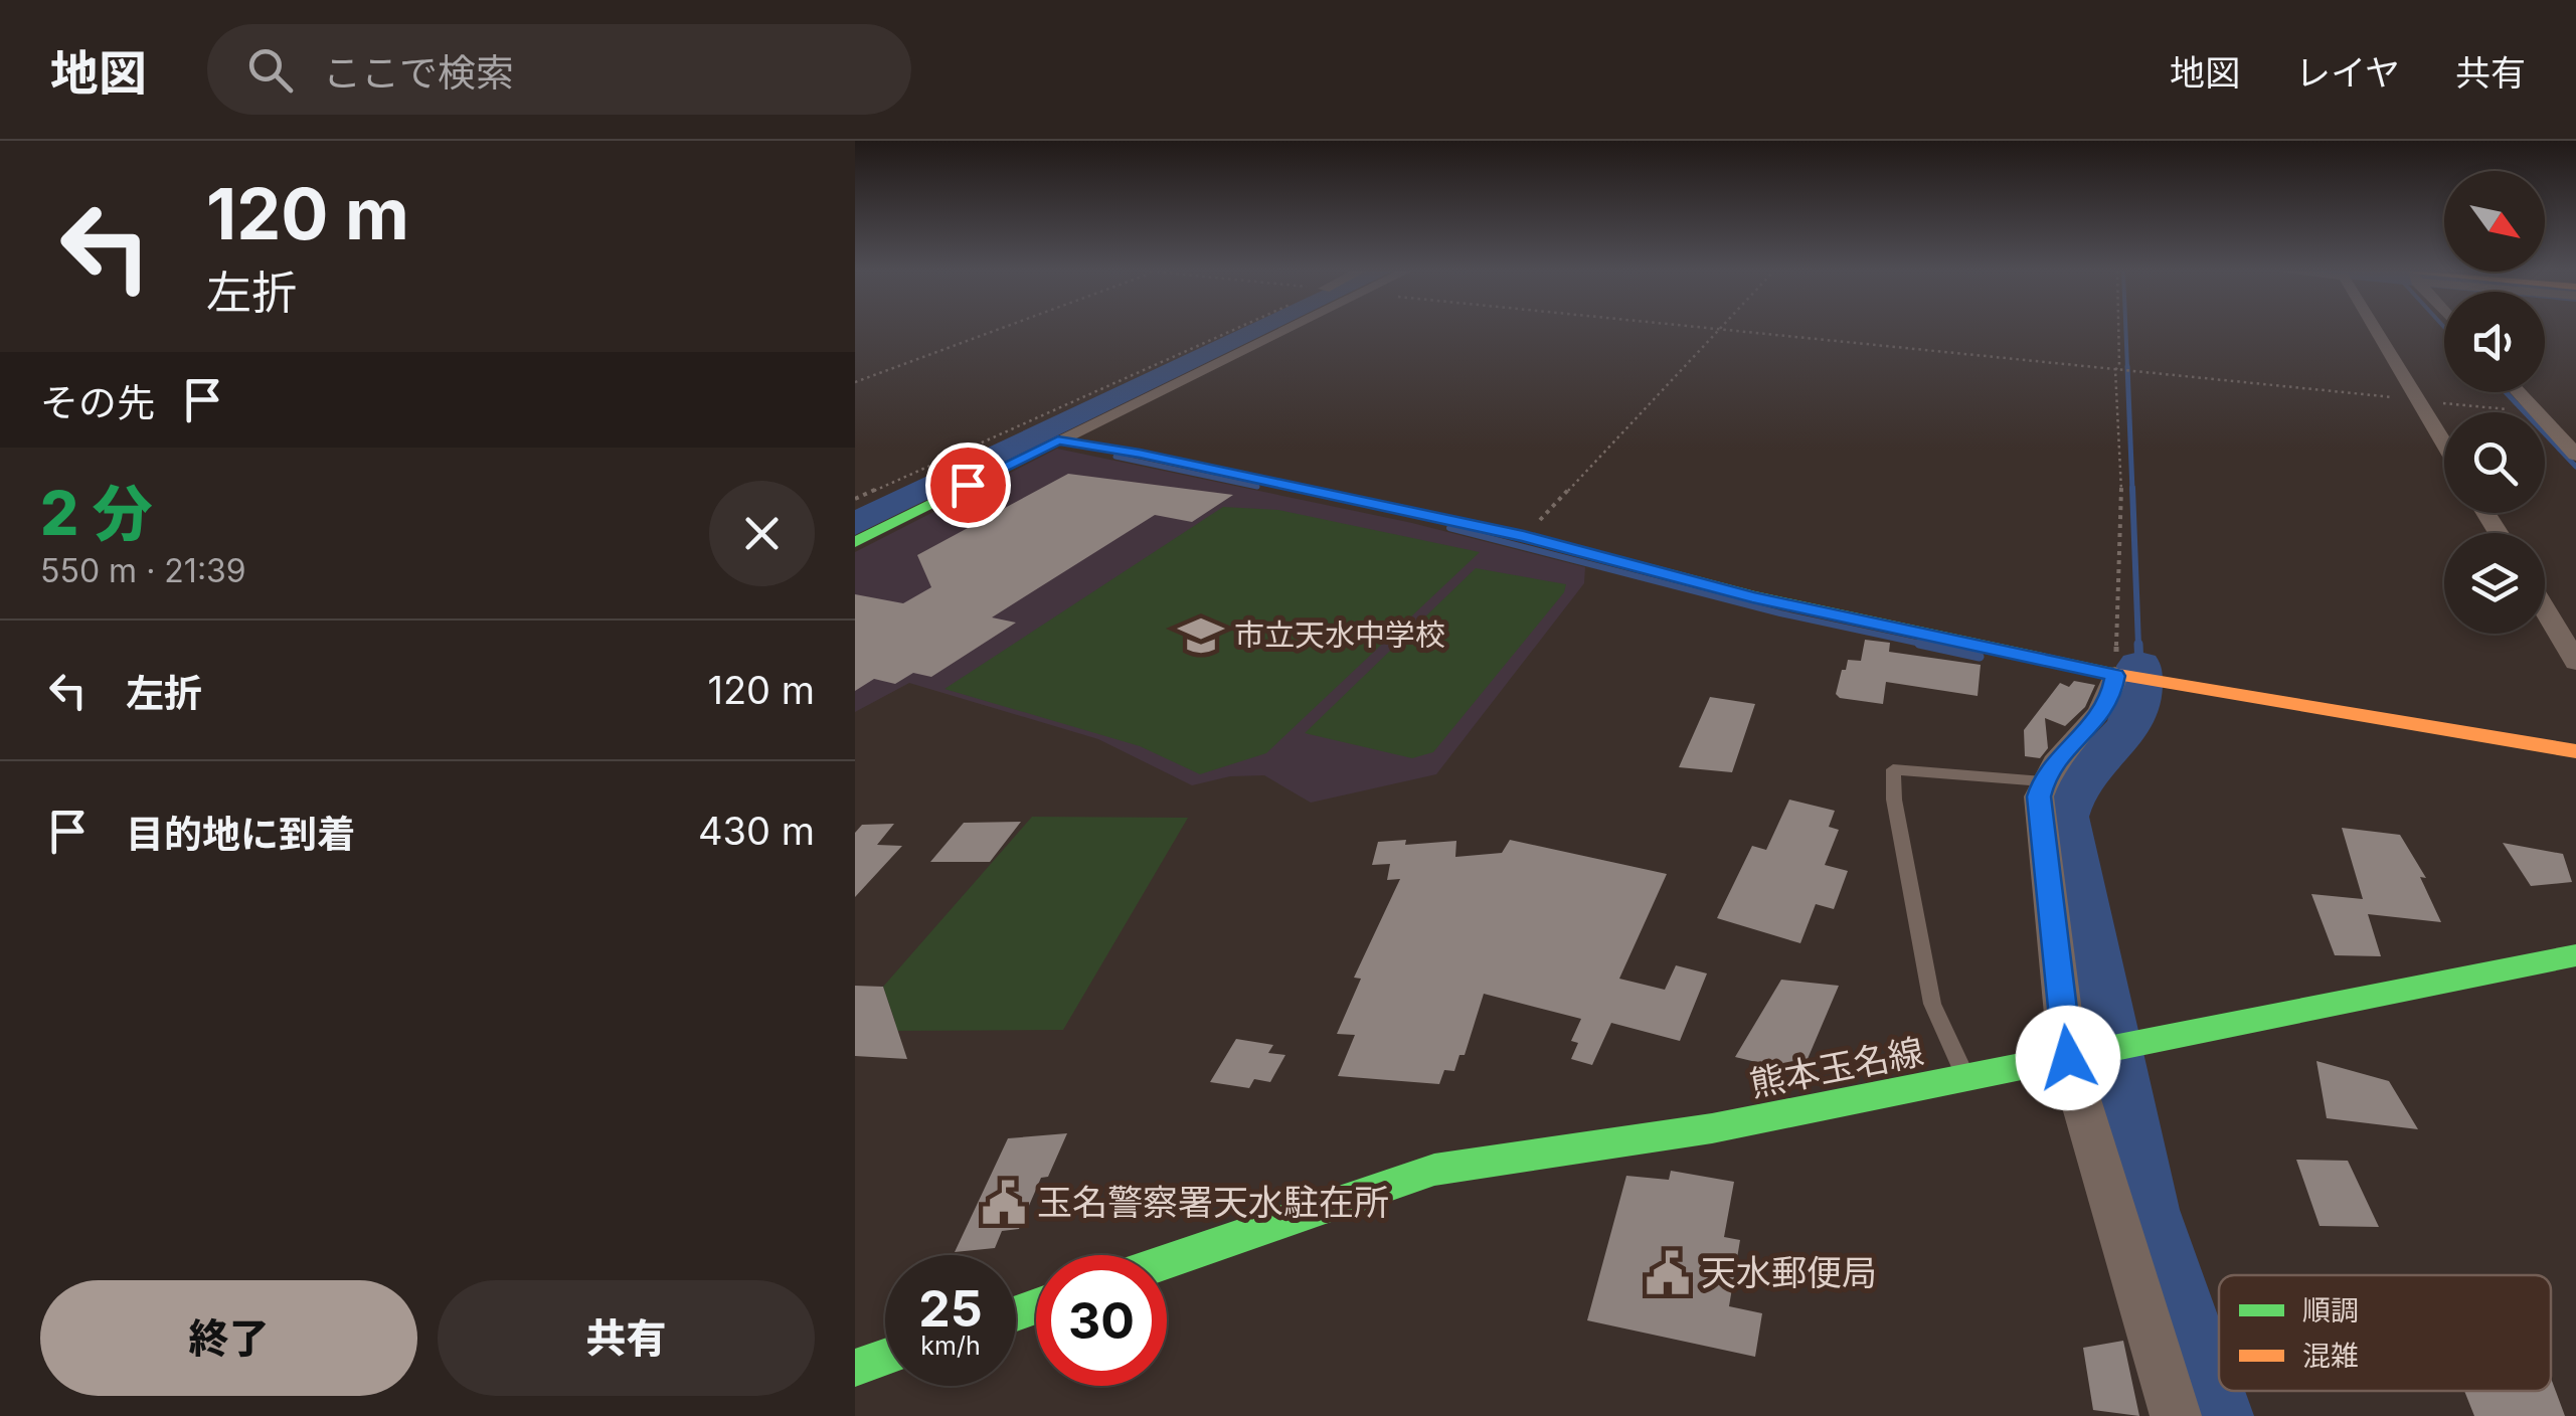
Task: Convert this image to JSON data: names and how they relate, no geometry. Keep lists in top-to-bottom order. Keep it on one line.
{"streets":{"main road":["熊本玉名線"]},"places":{"school or university":["市立天水中学校"],"public building":["玉名警察署天水駐在所","天水郵便局"]},"legend":["順調","混雑"],"north":"bottom right","page":{"header":"地図","search":"ここで検索","nav":["地図","レイヤ","共有"],"turn":["120 m","左折"],"then":"その先","heading":["2 分","550 m · 21:39"],"list":[{"name":"左折","value":"120 m"},{"name":"目的地に到着","value":"430 m"}],"speed":"25 km/h","limit":"30","buttons":["終了","共有"]}}
